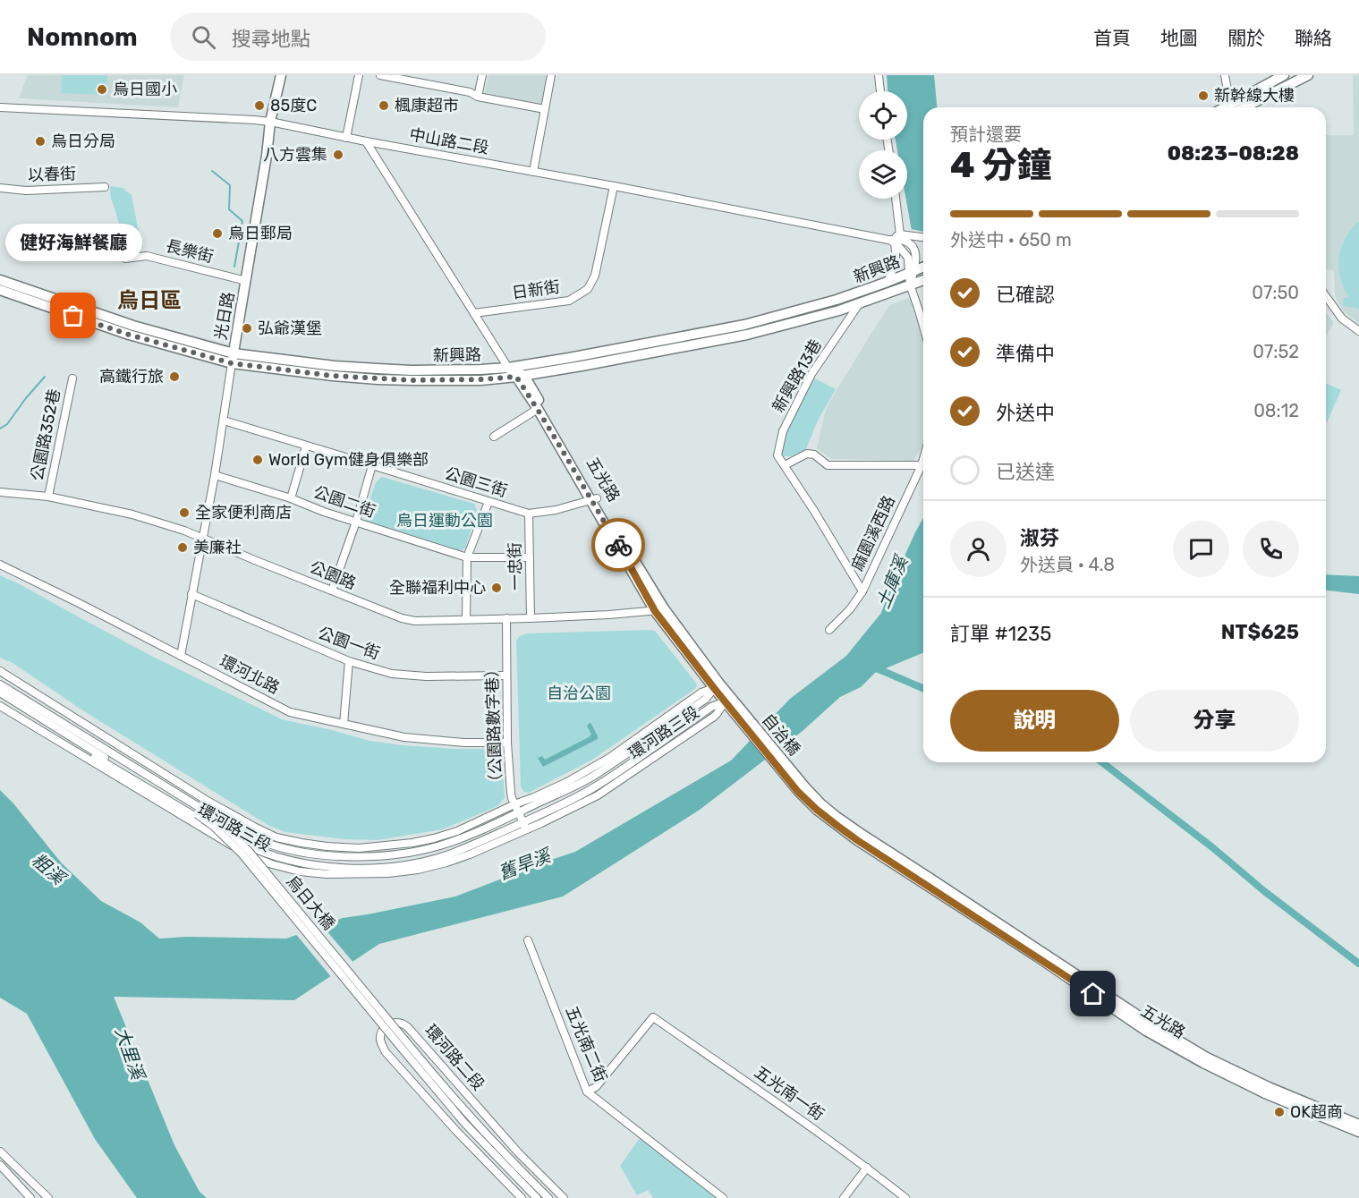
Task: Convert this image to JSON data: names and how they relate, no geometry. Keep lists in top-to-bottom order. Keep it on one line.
{"streets":{"main road":["新興路","光日路","五光路","自治橋"],"street":["中山路二段","以春街","長樂街","日新街","新興路13巷","公園路352巷","公園三街","公園二街","麻園溪西路","一忠街","公園路","公園一街","環河北路","（公園路數字巷）","環河路三段","烏日大橋","五光南二街","環河路二段","五光南一街"]},"crossings":[["中山路二段","新興路"],["中山路二段","日新街"],["中山路二段","光日路"],["長樂街","光日路"],["新興路","光日路"],["新興路","新興路13巷"],["新興路","五光路"],["光日路","公園三街"],["光日路","公園二街"],["光日路","公園路"],["光日路","公園一街"],["光日路","環河北路"],["公園路352巷","公園路"],["五光路","公園三街"],["五光路","公園路"],["五光路","環河路三段"],["五光路","自治橋"],["公園三街","一忠街"],["公園二街","一忠街"],["一忠街","公園路"],["公園路","（公園路數字巷）"],["公園一街","（公園路數字巷）"],["環河北路","（公園路數字巷）"],["（公園路數字巷）","環河路三段"],["五光南二街","五光南一街"]],"districts":["烏日區"],"water":["土庫溪","舊旱溪","粗溪","大里溪"],"parks":["烏日運動公園","自治公園"],"places":["烏日國小","新幹線大樓","85度C","楓康超市","烏日分局","八方雲集","烏日郵局","健好海鮮餐廳","弘爺漢堡","高鐵行旅","World Gym健身俱樂部","全家便利商店","美廉社","全聯福利中心","OK超商"],"page":{"header":"Nomnom","search":"搜尋地點","nav":["首頁","地圖","關於","聯絡"],"heading":["4 分鐘","預計還要","08:23–08:28"],"panel":["淑芬","外送員 · 4.8","訂單 #1235","NT$625"],"bar":"外送中 · 650 m","bubble":"健好海鮮餐廳","list":[["已確認","07:50"],["準備中","07:52"],["外送中","08:12"],"已送達"],"buttons":["說明","分享"]}}
